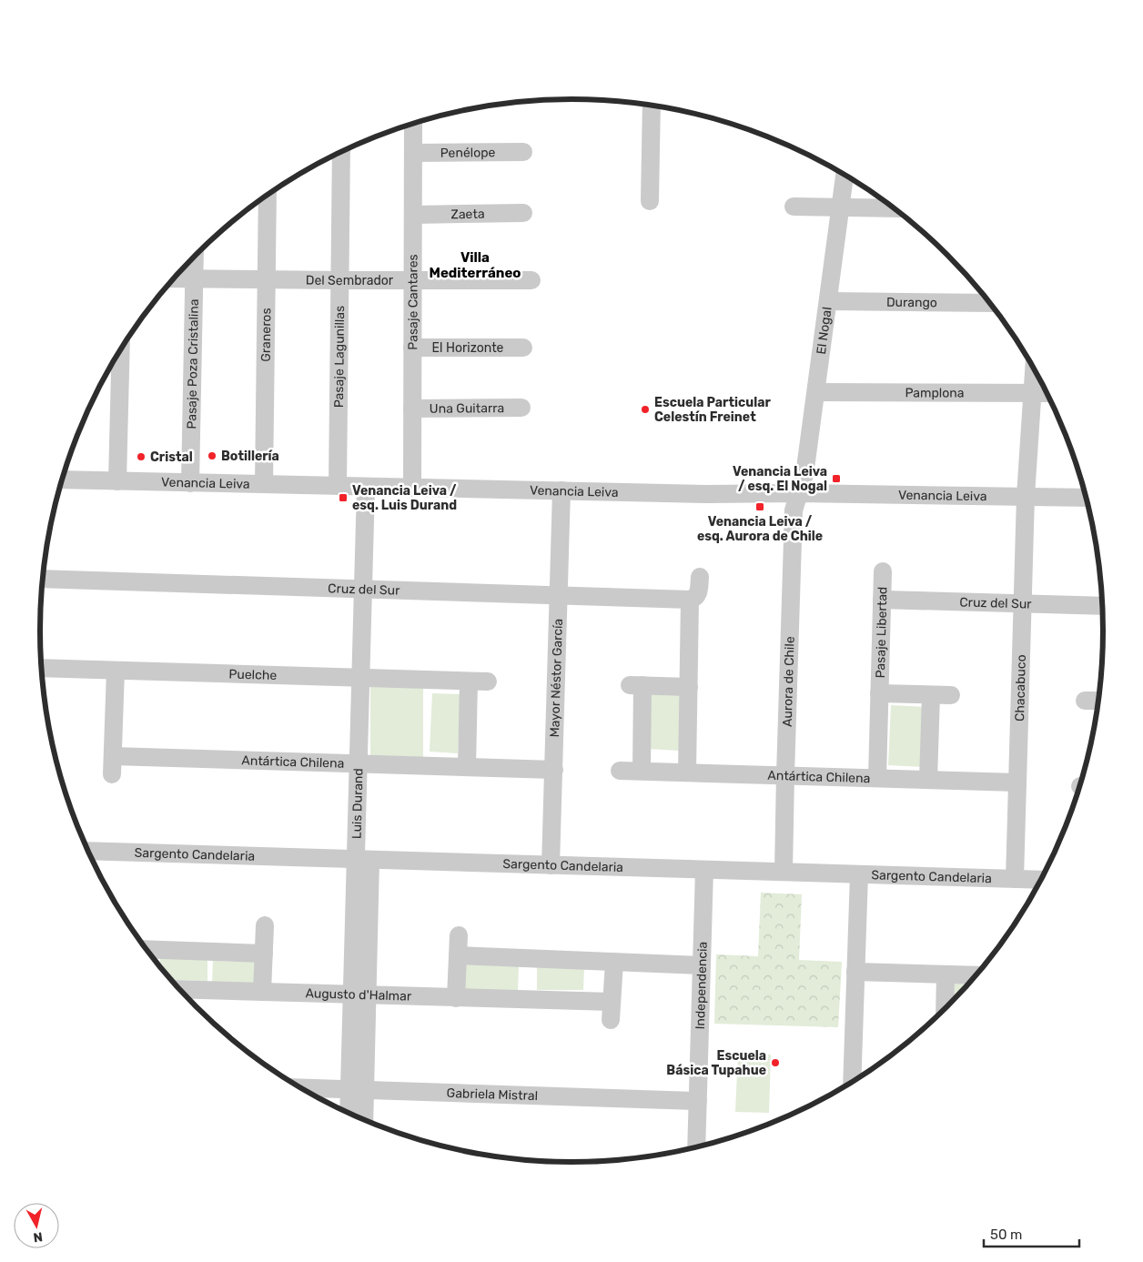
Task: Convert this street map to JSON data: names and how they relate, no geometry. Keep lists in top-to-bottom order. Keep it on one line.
{"streets":{"street":["Penélope","Zaeta","Del Sembrador","Durango","Pasaje Cantares","El Nogal","Graneros","El Horizonte","Pasaje Lagunillas","Pasaje Poza Cristalina","Pamplona","Una Guitarra","Venancia Leiva","Cruz del Sur","Pasaje Libertad","Puelche","Mayor Néstor García","Aurora de Chile","Chacabuco","Antártica Chilena","Luis Durand","Sargento Candelaria","Independencia","Augusto d'Halmar","Gabriela Mistral"]},"crossings":[["Penélope","Pasaje Cantares"],["Zaeta","Pasaje Cantares"],["Del Sembrador","Pasaje Cantares"],["Del Sembrador","Graneros"],["Del Sembrador","Pasaje Lagunillas"],["Del Sembrador","Pasaje Poza Cristalina"],["Durango","El Nogal"],["Pasaje Cantares","El Horizonte"],["Pasaje Cantares","Una Guitarra"],["Pasaje Cantares","Venancia Leiva"],["El Nogal","Pamplona"],["El Nogal","Venancia Leiva"],["El Nogal","Aurora de Chile"],["Graneros","Venancia Leiva"],["Pasaje Lagunillas","Venancia Leiva"],["Pasaje Poza Cristalina","Venancia Leiva"],["Pamplona","Chacabuco"],["Venancia Leiva","Mayor Néstor García"],["Venancia Leiva","Aurora de Chile"],["Venancia Leiva","Chacabuco"],["Venancia Leiva","Luis Durand"],["Cruz del Sur","Pasaje Libertad"],["Cruz del Sur","Mayor Néstor García"],["Cruz del Sur","Chacabuco"],["Cruz del Sur","Luis Durand"],["Pasaje Libertad","Antártica Chilena"],["Puelche","Luis Durand"],["Mayor Néstor García","Antártica Chilena"],["Mayor Néstor García","Sargento Candelaria"],["Aurora de Chile","Antártica Chilena"],["Aurora de Chile","Sargento Candelaria"],["Chacabuco","Antártica Chilena"],["Chacabuco","Sargento Candelaria"],["Antártica Chilena","Luis Durand"],["Luis Durand","Sargento Candelaria"],["Luis Durand","Augusto d'Halmar"],["Luis Durand","Gabriela Mistral"],["Sargento Candelaria","Independencia"],["Independencia","Gabriela Mistral"]],"districts":["Villa Mediterráneo"],"places":{"other":["Escuela Particular Celestín Freinet","Botillería","Cristal","Escuela Básica Tupahue"],"transit":["Venancia Leiva / esq. El Nogal","Venancia Leiva / esq. Luis Durand","Venancia Leiva / esq. Aurora de Chile"]},"scale_bar":"50 m","north":"bottom"}
